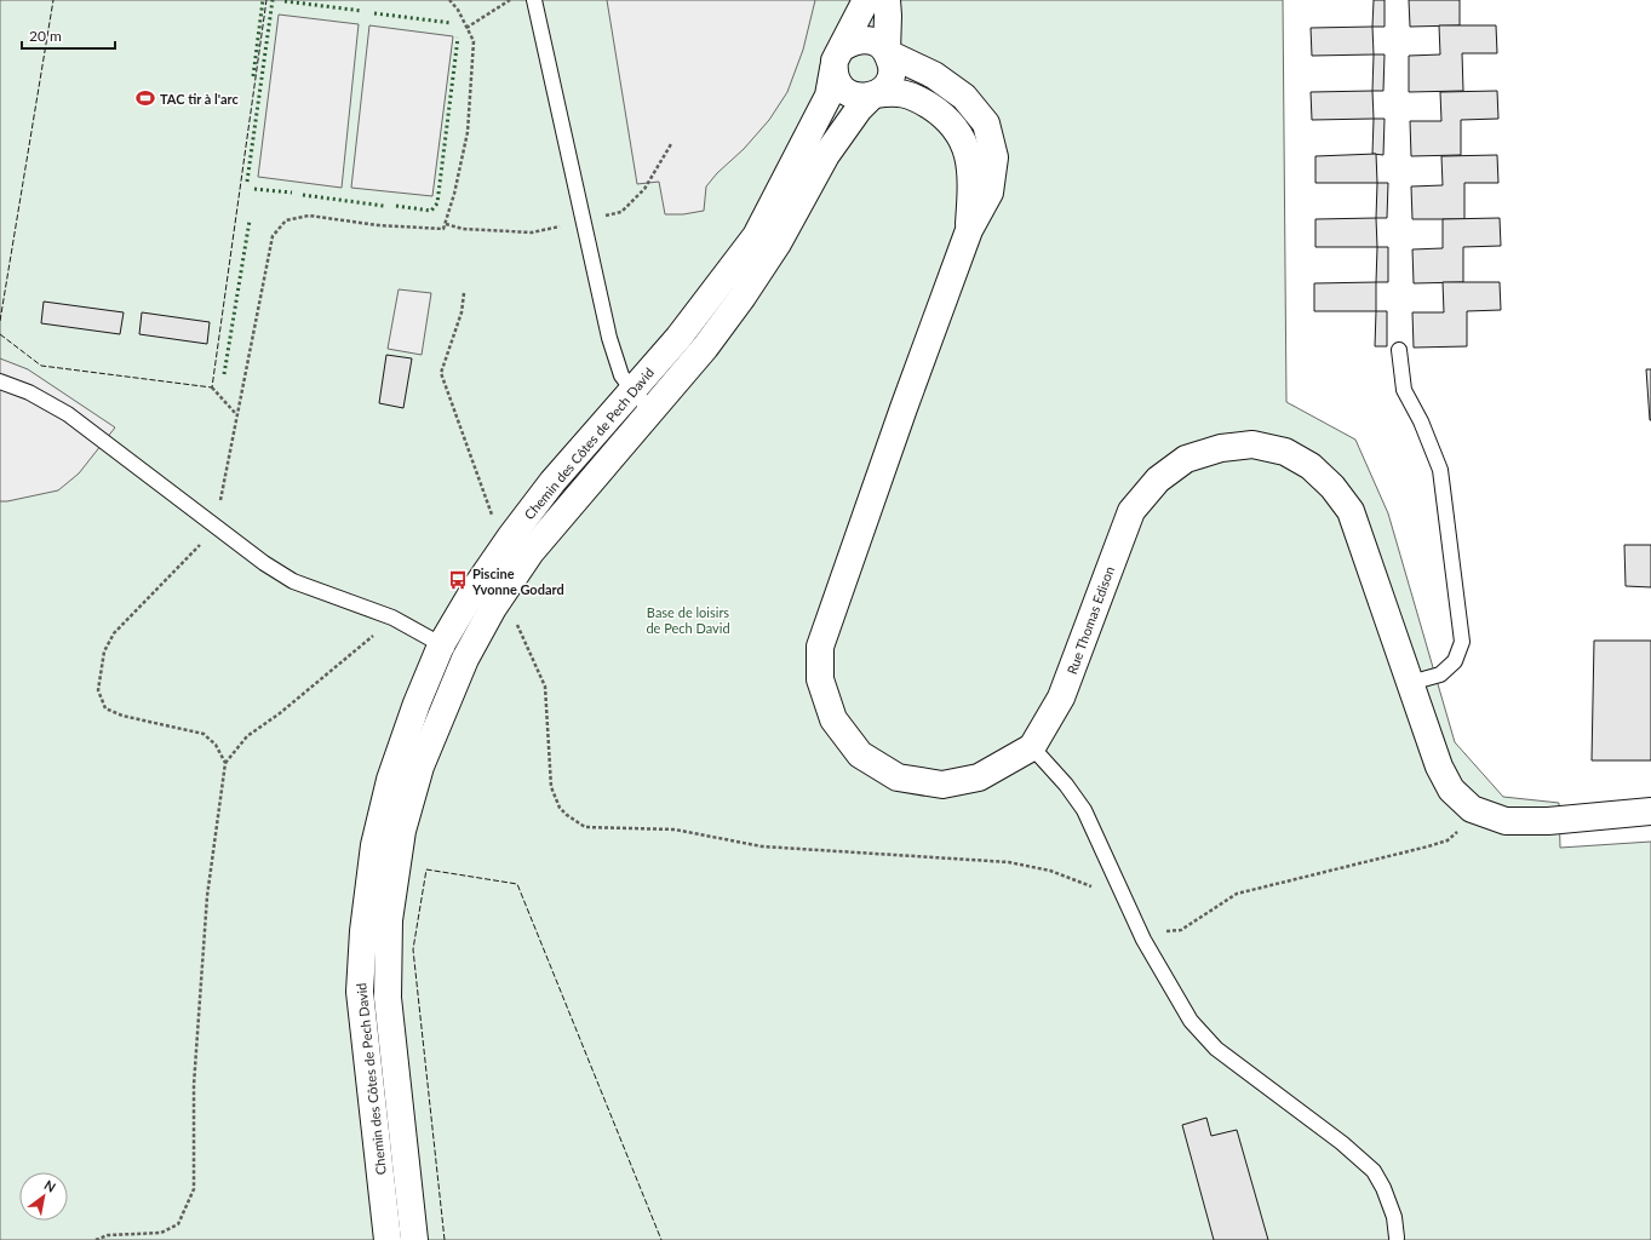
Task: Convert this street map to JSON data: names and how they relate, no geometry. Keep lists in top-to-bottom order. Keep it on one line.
{"streets":{"street":["Chemin des Côtes de Pech David","Rue Thomas Edison"]},"parks":["Base de loisirs de Pech David"],"places":{"sports":["TAC tir à l'arc"],"bus stop":["Piscine Yvonne Godard"]},"scale_bar":"20 m","north":"top right"}
